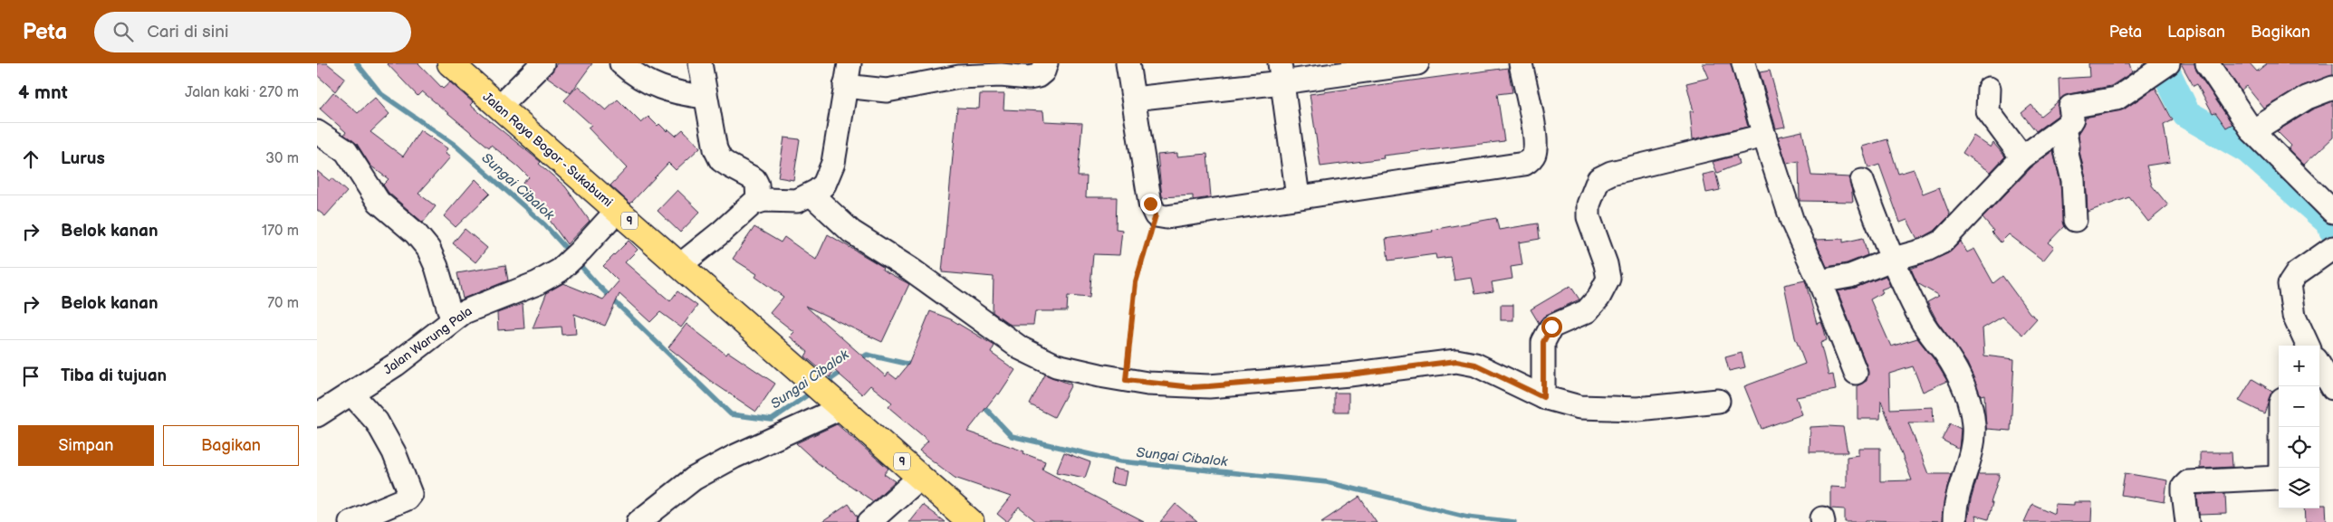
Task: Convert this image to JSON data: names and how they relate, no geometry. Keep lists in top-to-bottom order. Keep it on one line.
{"streets":{"highway":["Jalan Raya Bogor - Sukabumi","9"],"street":["Jalan Warung Pala"]},"crossings":[["Jalan Raya Bogor - Sukabumi","9"],["Jalan Raya Bogor - Sukabumi","Jalan Warung Pala"]],"water":["Sungai Cibalok"],"page":{"header":"Peta","search":"Cari di sini","nav":["Peta","Lapisan","Bagikan"],"heading":["4 mnt","Jalan kaki · 270 m"],"list":[["Lurus","30 m"],["Belok kanan","170 m"],["Belok kanan","70 m"],"Tiba di tujuan"],"map_buttons":["+","−"],"buttons":["Simpan","Bagikan"]}}
